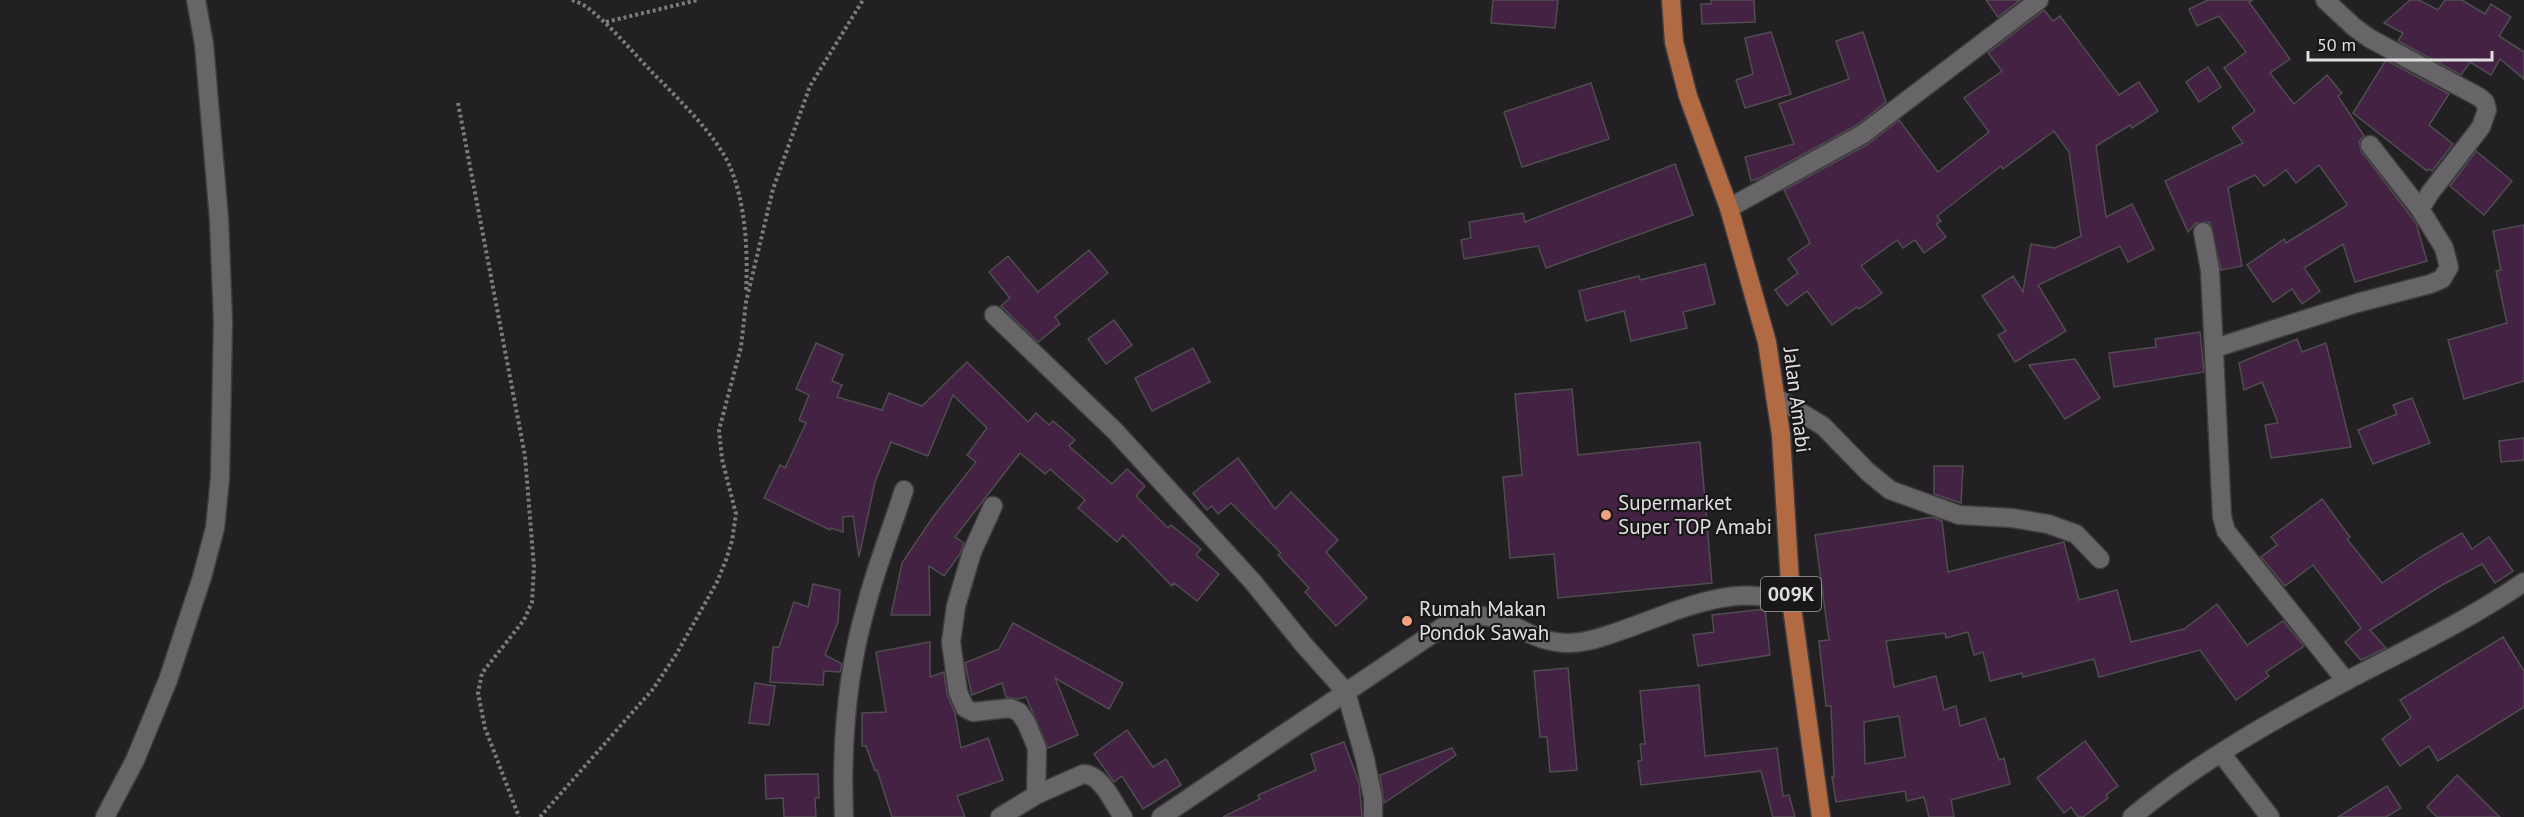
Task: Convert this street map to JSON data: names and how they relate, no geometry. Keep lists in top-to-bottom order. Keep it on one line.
{"streets":{"main road":["Jalan Amabi","009K"]},"places":["Supermarket Super TOP Amabi","Rumah Makan Pondok Sawah"],"scale_bar":"50 m"}
